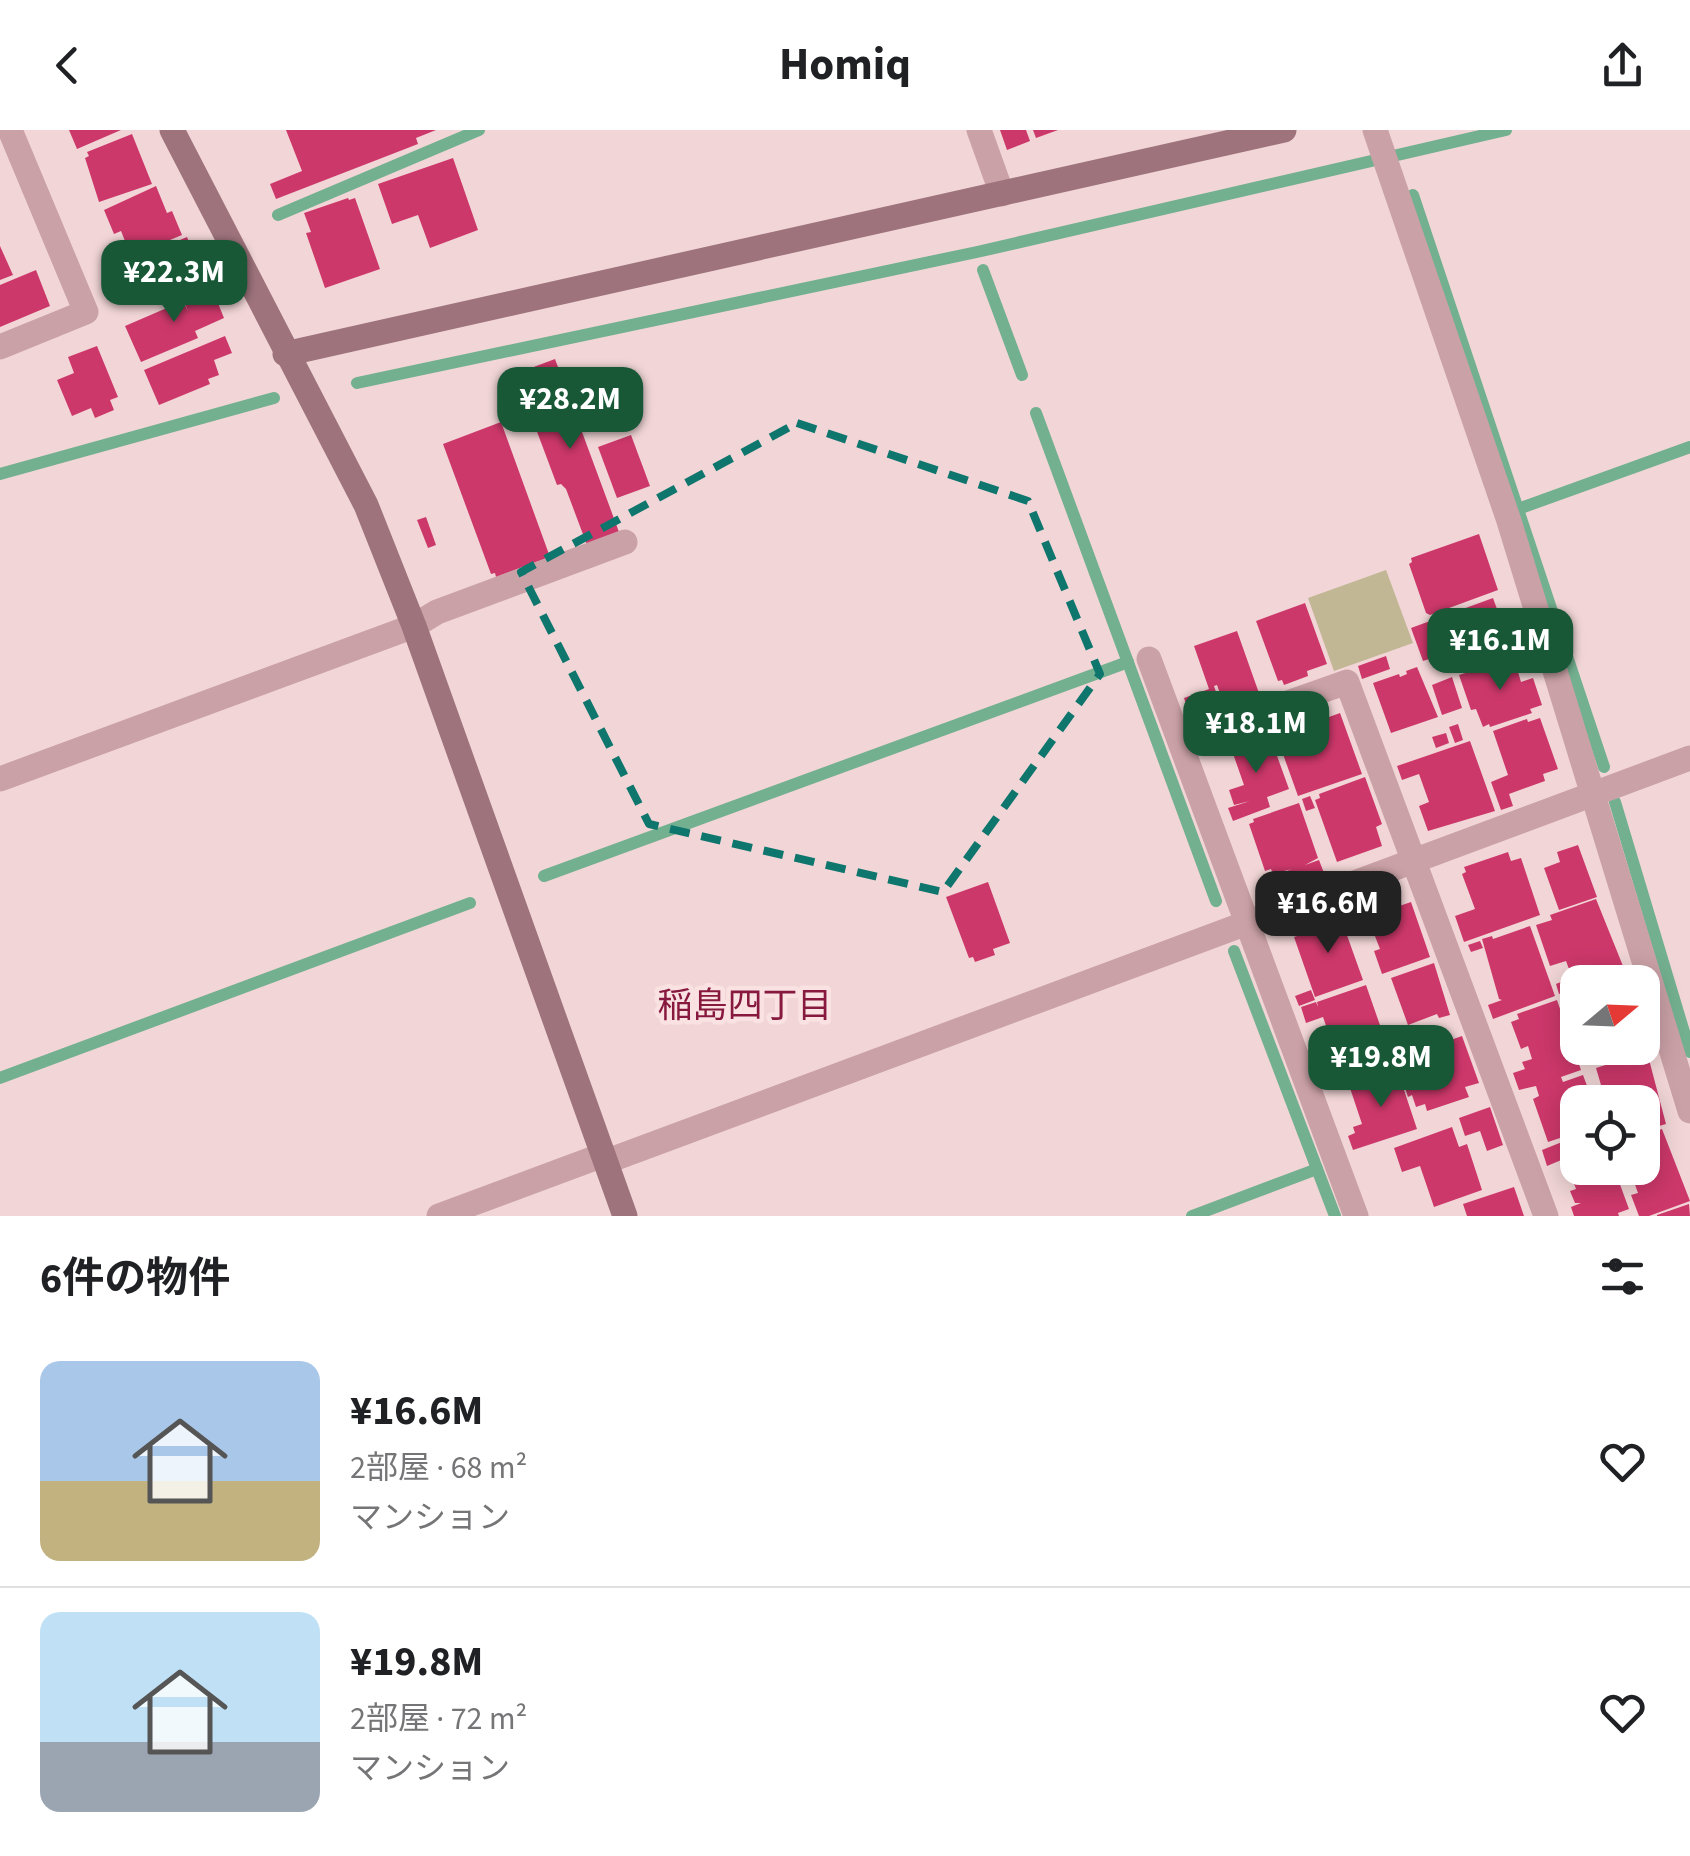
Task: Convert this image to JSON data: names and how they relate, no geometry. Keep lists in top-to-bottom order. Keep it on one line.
{"districts":["稲島四丁目"],"north":"right","page":{"header":"Homiq","price":["¥22.3M","¥28.2M","¥16.1M","¥18.1M","¥16.6M","¥19.8M"],"heading":"6件の物件","list":[{"name":"¥16.6M","note":"2部屋 · 68 m² · マンション"},{"name":"¥19.8M","note":"2部屋 · 72 m² · マンション"}]}}
